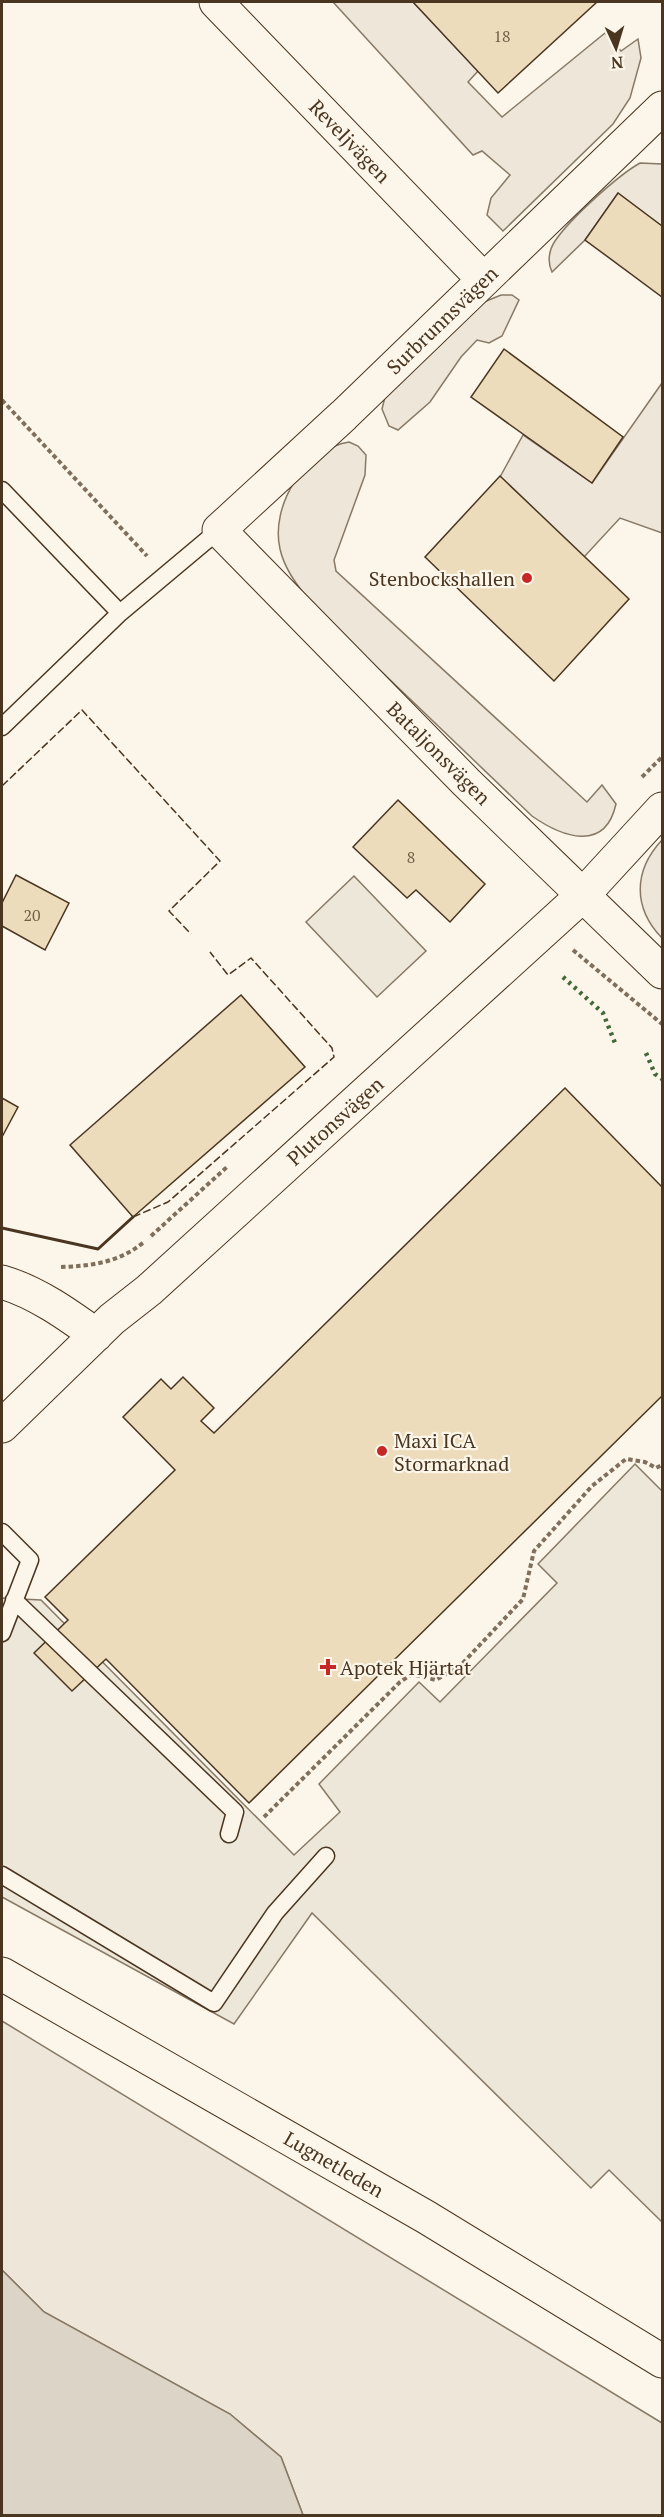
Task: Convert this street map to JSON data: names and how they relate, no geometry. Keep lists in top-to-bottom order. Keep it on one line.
{"streets":{"main road":["Reveljvägen","Surbrunnsvägen","Bataljonsvägen","Plutonsvägen","Lugnetleden"]},"crossings":[["Reveljvägen","Surbrunnsvägen"],["Surbrunnsvägen","Bataljonsvägen"],["Bataljonsvägen","Plutonsvägen"]],"places":{"other":["Stenbockshallen","Maxi ICA Stormarknad"],"health":["Apotek Hjärtat"]},"house_numbers":["18","8","20"],"north":"bottom"}
